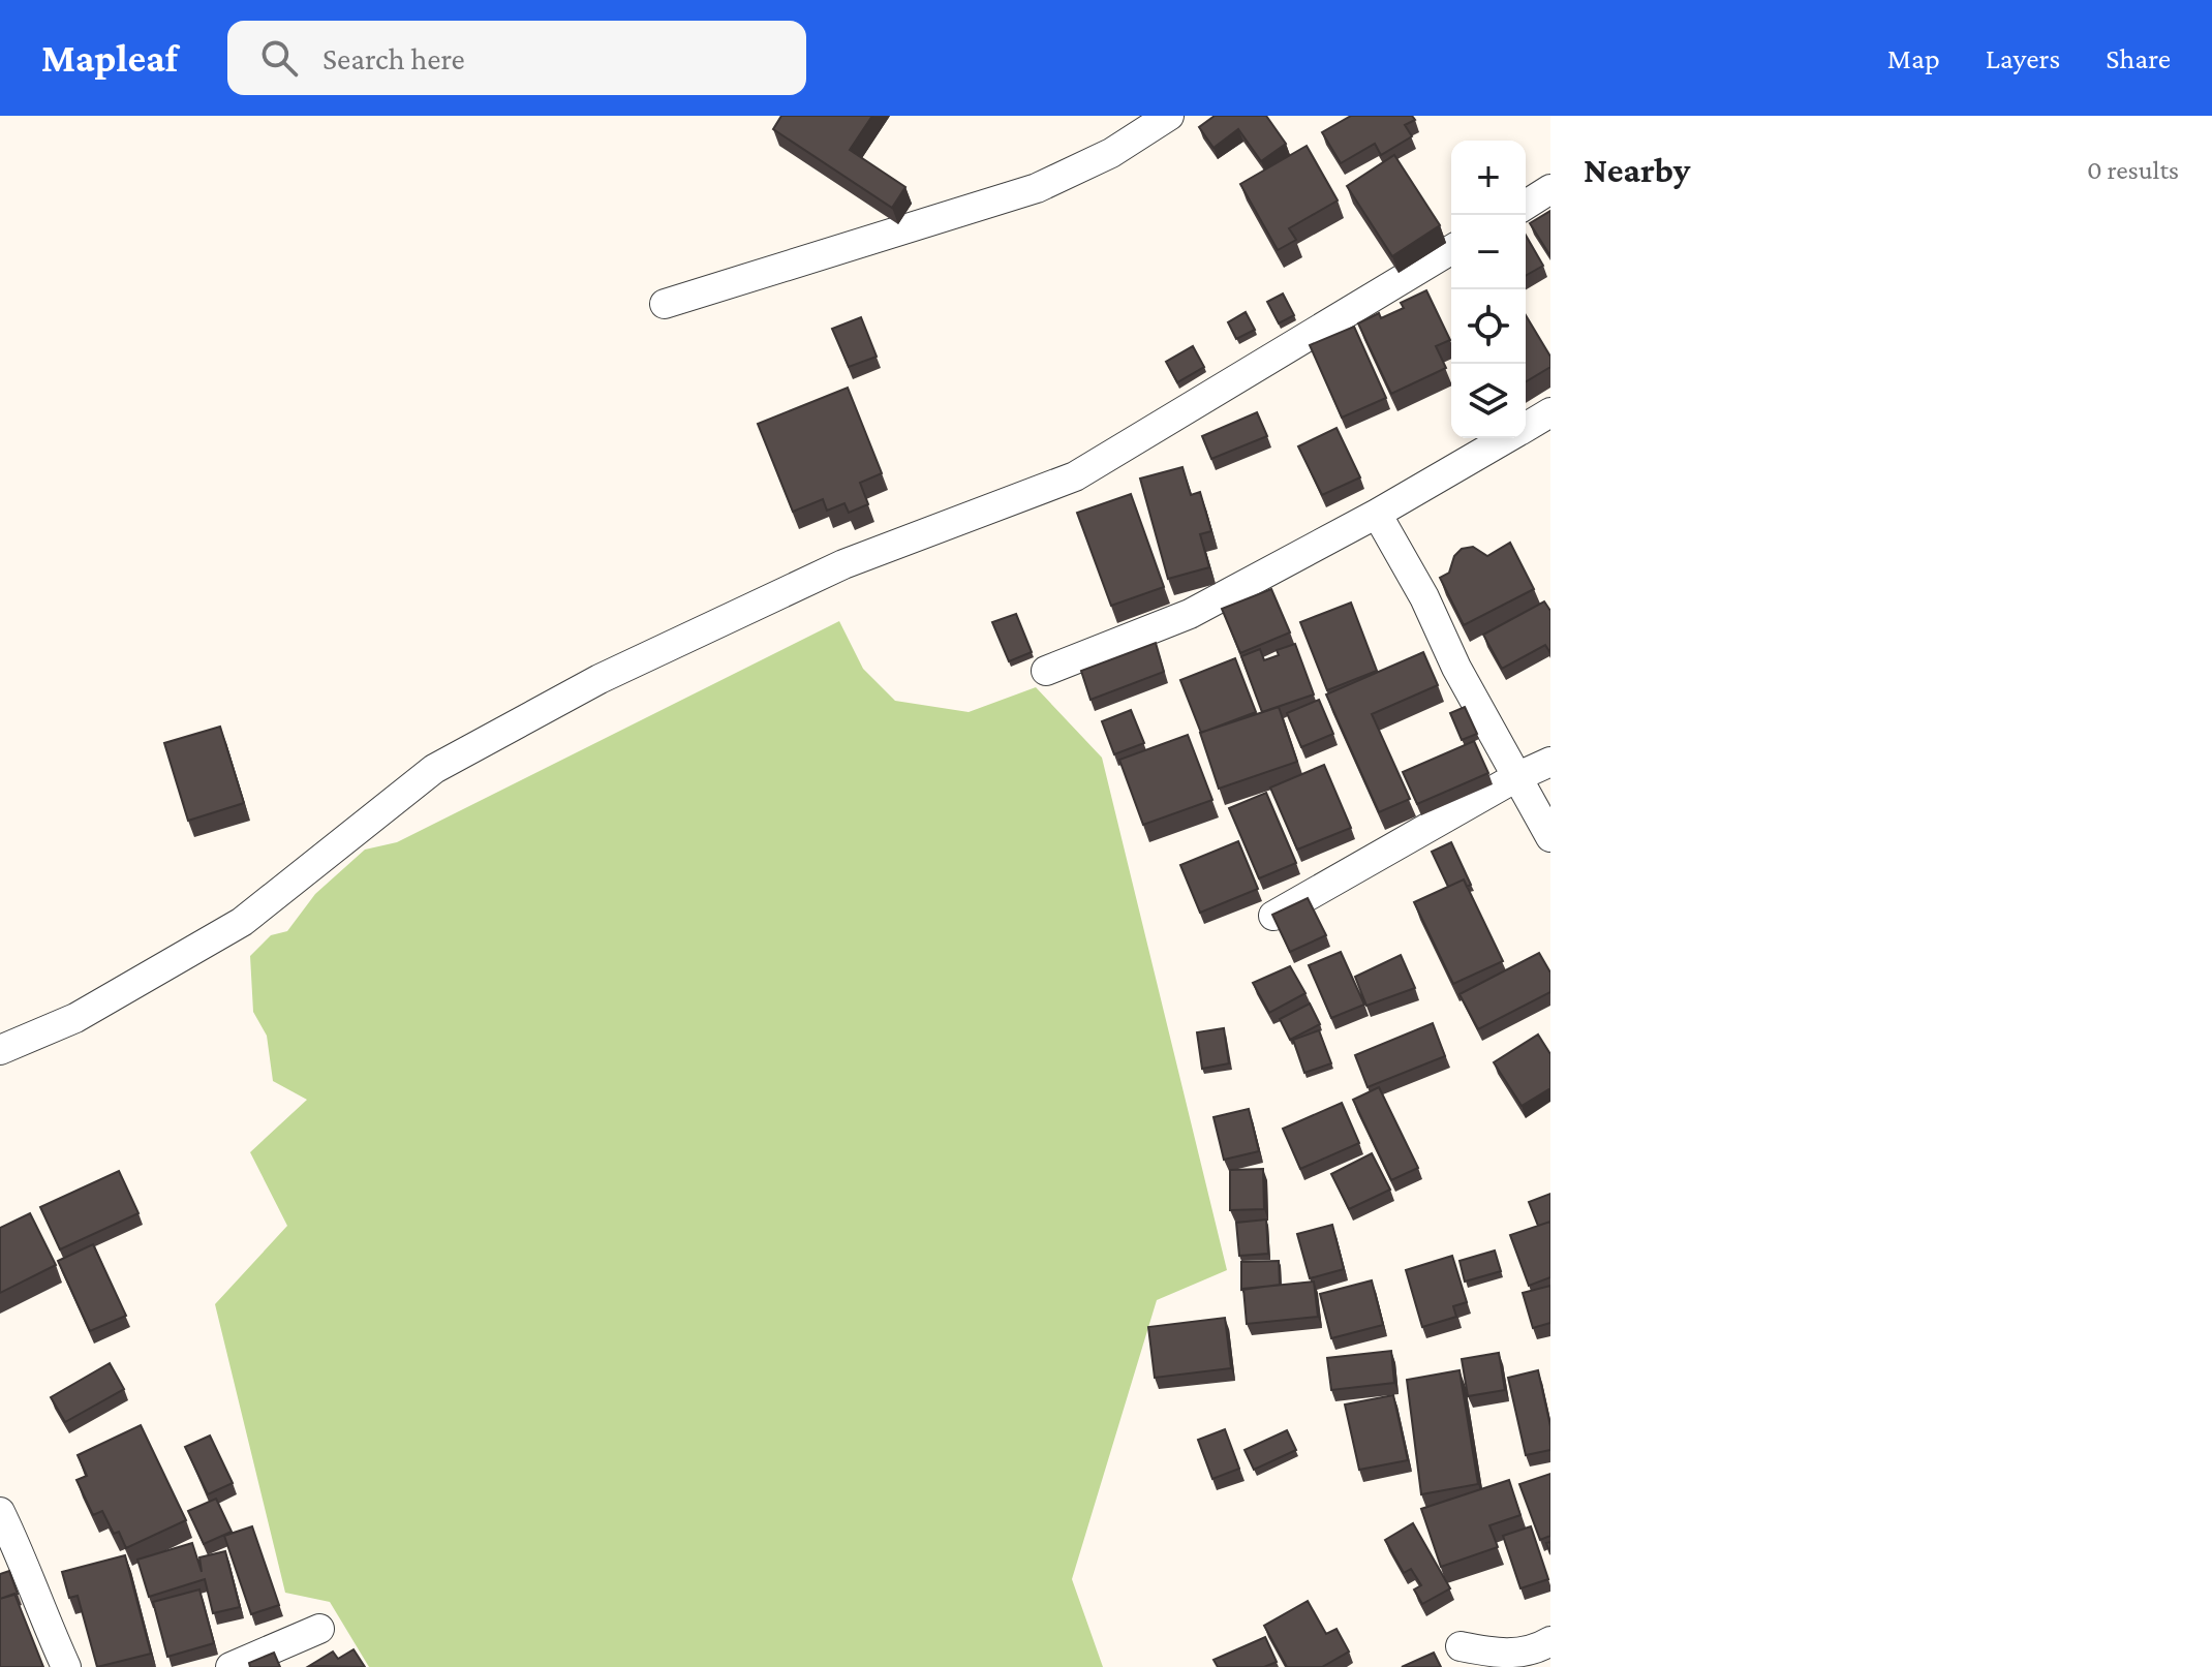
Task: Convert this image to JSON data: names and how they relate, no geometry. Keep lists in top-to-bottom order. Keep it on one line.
{"page":{"header":"Mapleaf","search":"Search here","nav":["Map","Layers","Share"],"heading":["Nearby","0 results"],"map_buttons":["+","−"]}}
